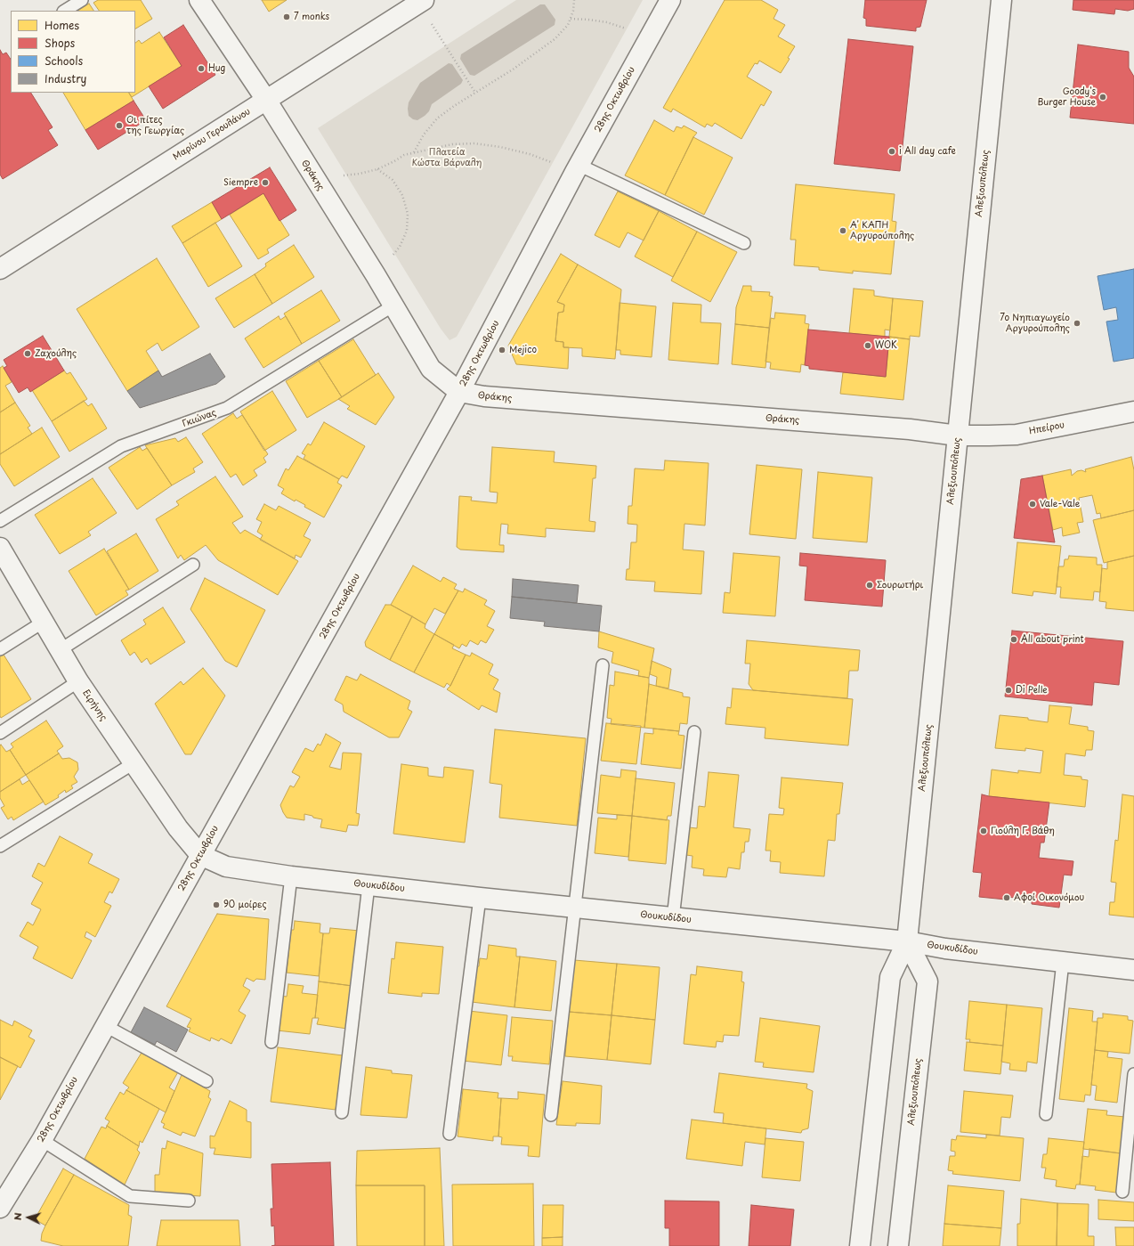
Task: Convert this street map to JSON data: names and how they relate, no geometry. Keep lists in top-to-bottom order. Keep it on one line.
{"streets":{"street":["28ης Οκτωβρίου","Μαρίνου Γερουλάνου","Θράκης","Αλεξιουπόλεως","Ηπείρου","Ειρήνης","Θουκυδίδου"],"lane":["Γκιώνας"]},"crossings":[["28ης Οκτωβρίου","Θράκης"],["28ης Οκτωβρίου","Ειρήνης"],["28ης Οκτωβρίου","Θουκυδίδου"],["Μαρίνου Γερουλάνου","Θράκης"],["Θράκης","Αλεξιουπόλεως"],["Θράκης","Γκιώνας"],["Θράκης","Ηπείρου"],["Αλεξιουπόλεως","Ηπείρου"],["Αλεξιουπόλεως","Θουκυδίδου"],["Ειρήνης","Θουκυδίδου"]],"parks":["Πλατεία Κώστα Βάρναλη"],"places":["7 monks","Hug","Goody's Burger House","Οι πίτες της Γεωργίας","i All day cafe","Siempre","Α' ΚΑΠΗ Αργυρούπολης","7ο Νηπιαγωγείο Αργυρούπολης","WOK","Mejico","Ζαχούλης","Vale-Vale","Σουρωτήρι","All about print","Di Pelle","Γιούλη Γ. Βάθη","Αφοί Οικονόμου","90 μοίρες"],"legend":["Homes","Shops","Schools","Industry"],"north":"left"}
